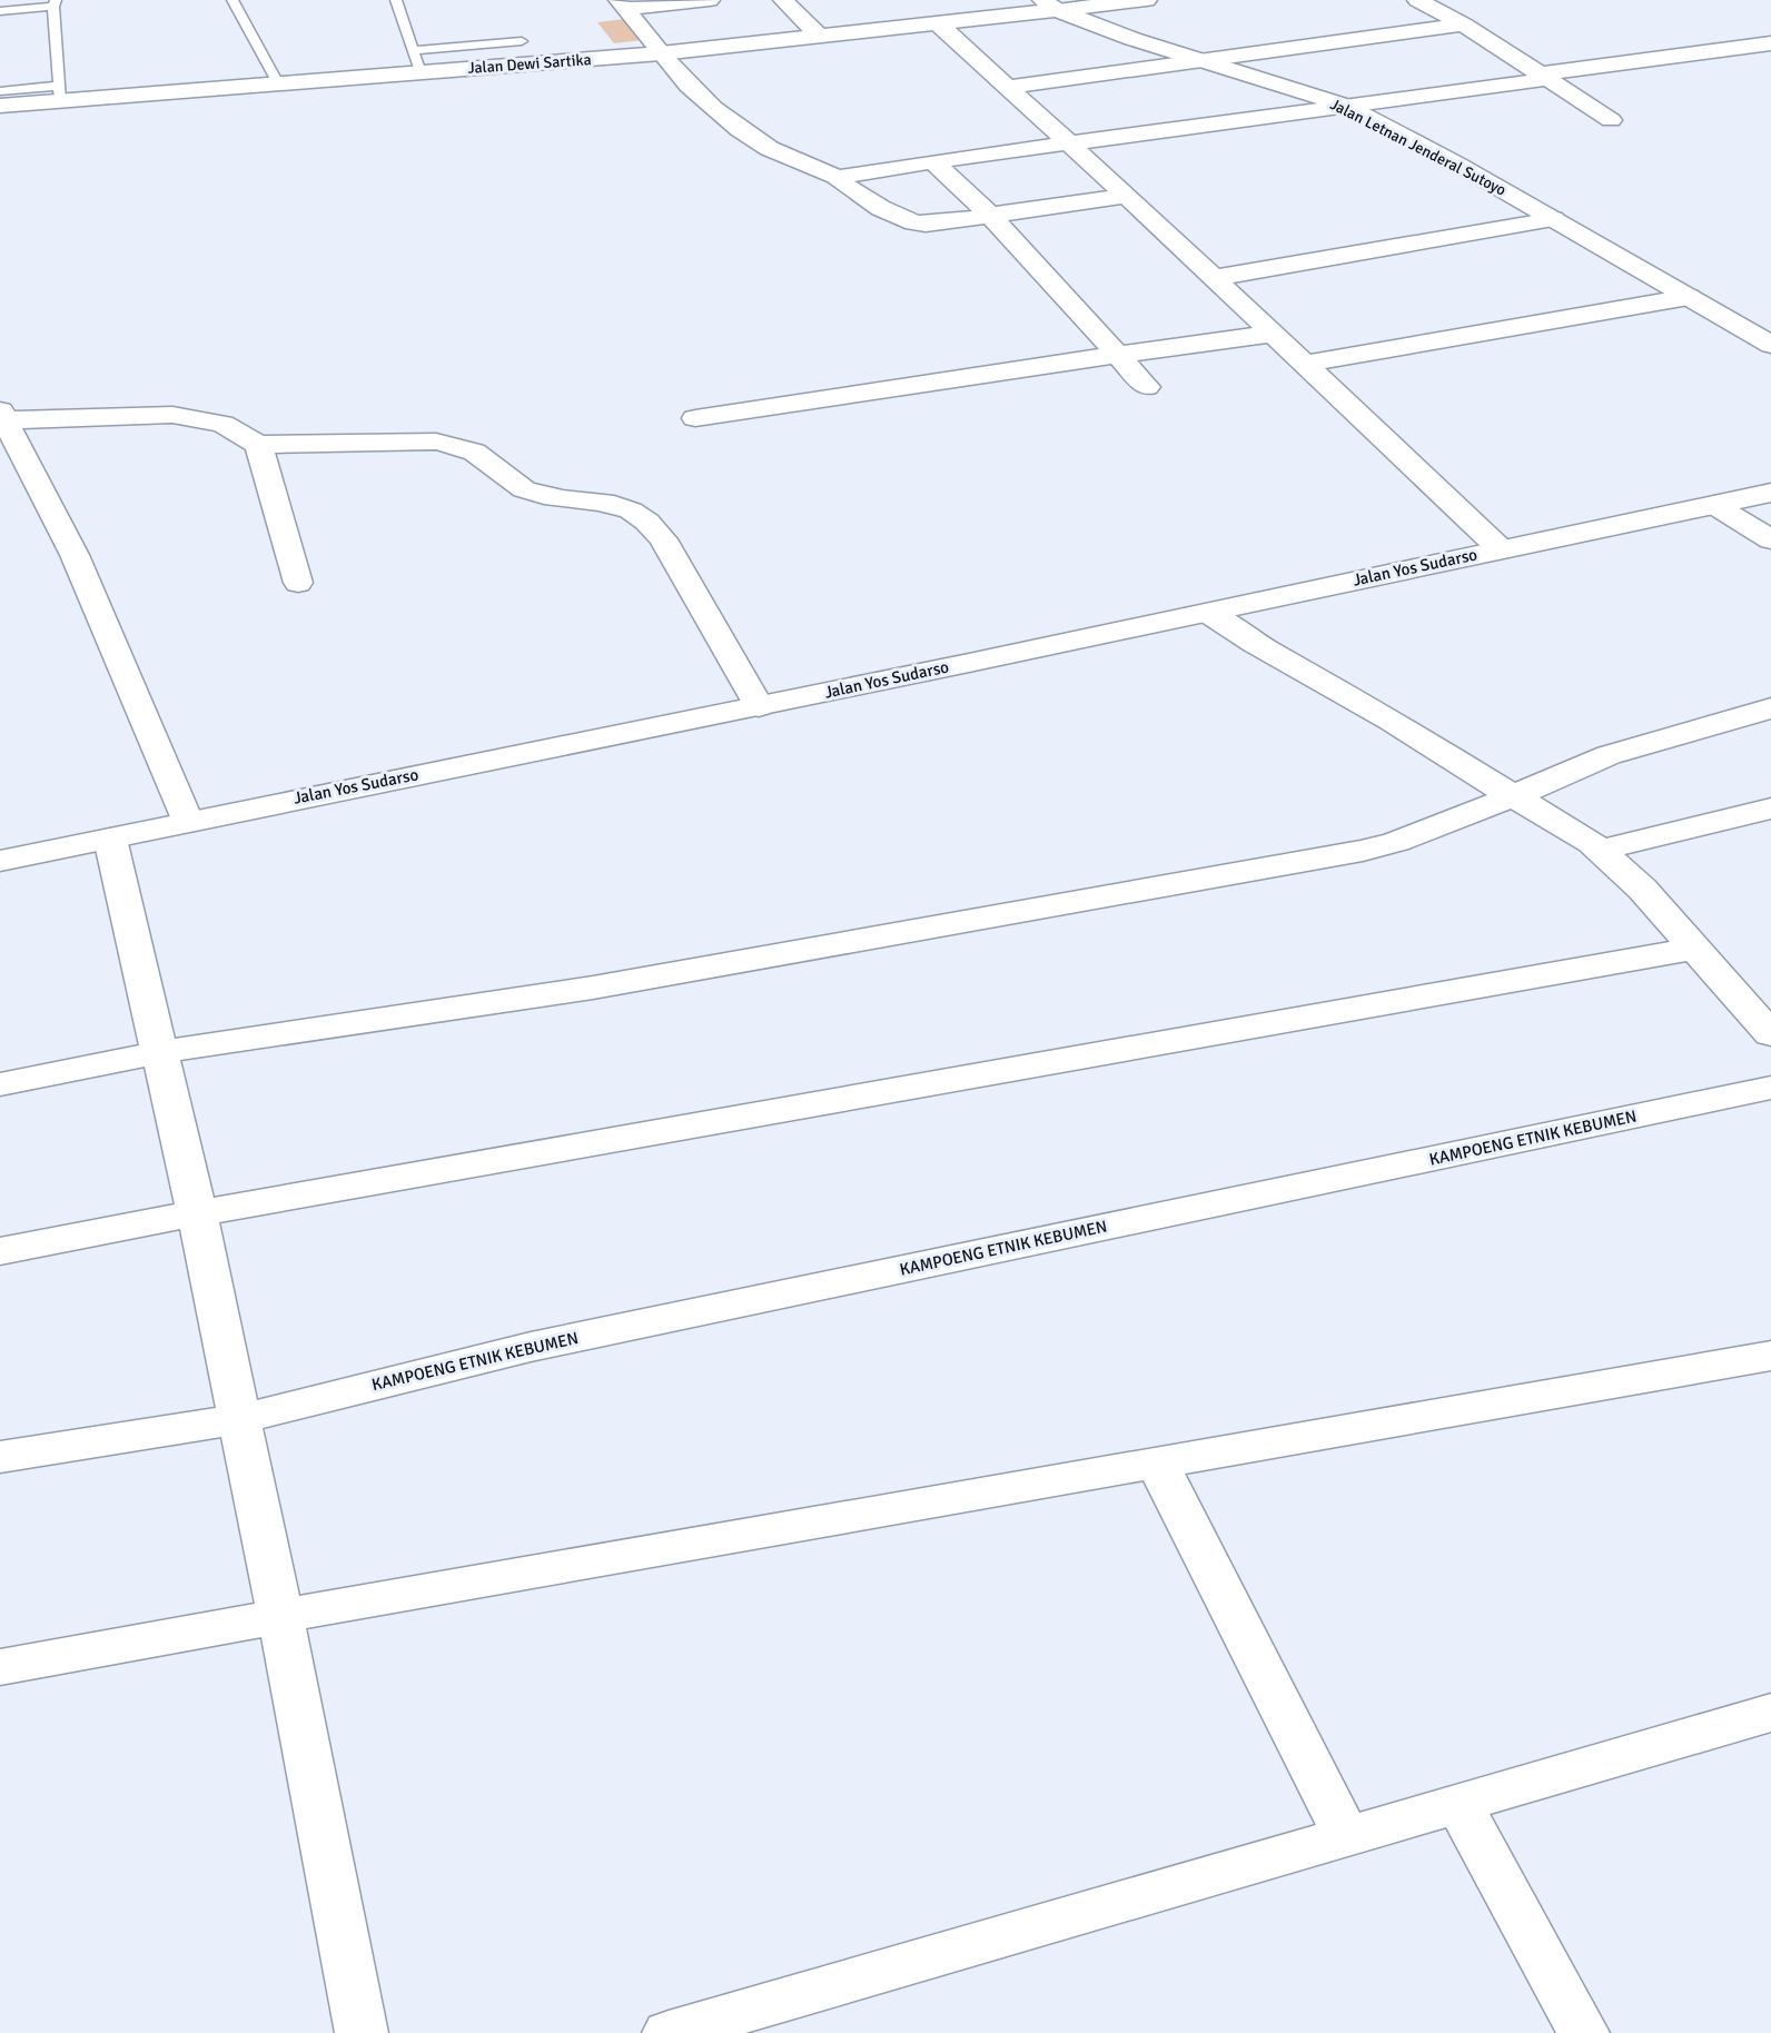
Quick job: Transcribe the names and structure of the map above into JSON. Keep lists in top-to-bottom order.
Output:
{
  "streets": {
    "street": [
      "Jalan Dewi Sartika",
      "Jalan Letnan Jenderal Sutoyo",
      "Jalan Yos Sudarso",
      "KAMPOENG ETNIK KEBUMEN"
    ]
  },
  "crossings": [
    ["Jalan Dewi Sartika", "Jalan Letnan Jenderal Sutoyo"]
  ]
}
